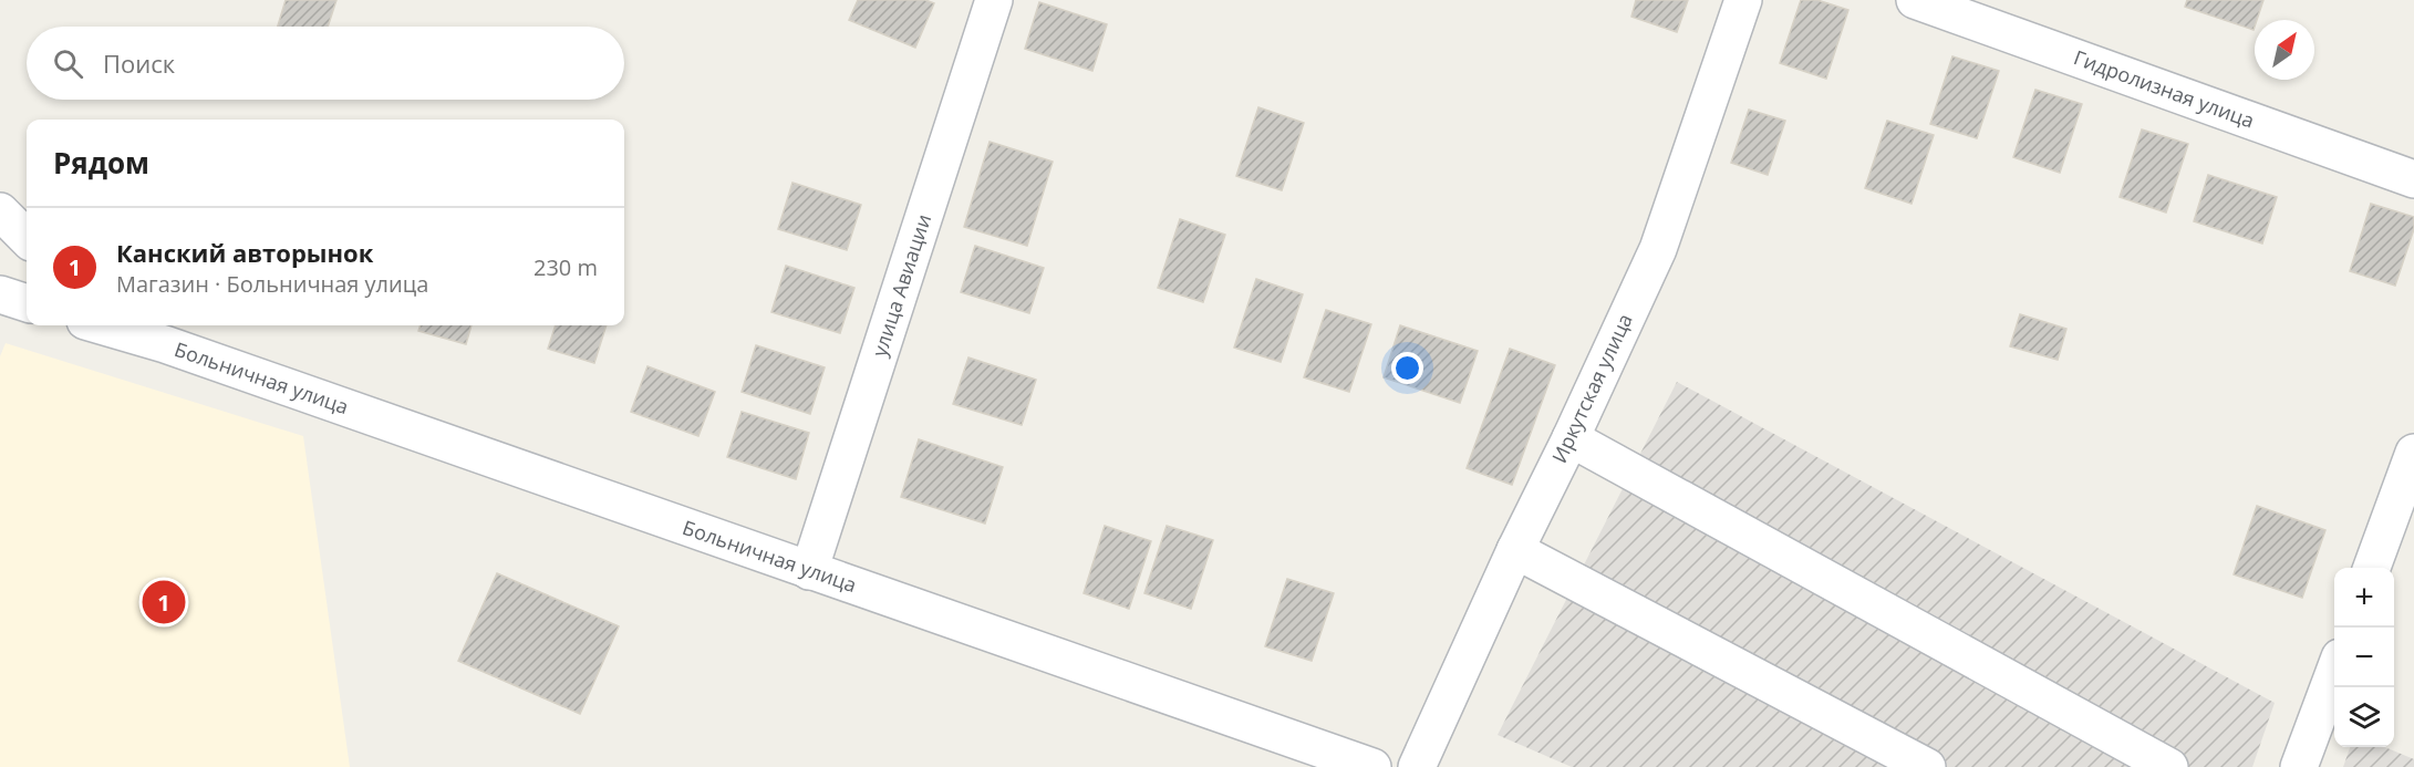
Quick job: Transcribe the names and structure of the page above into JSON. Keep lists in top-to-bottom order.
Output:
{
  "streets": {
    "street": [
      "Гидролизная улица",
      "улица Авиации",
      "Больничная улица",
      "Иркутская улица"
    ]
  },
  "crossings": [
    ["улица Авиации", "Больничная улица"]
  ],
  "north": "top right",
  "page": {
    "search": "Поиск",
    "heading": "Рядом",
    "list": [
      {
        "mark": "1",
        "name": "Канский авторынок",
        "note": "Магазин · Больничная улица",
        "value": "230 m"
      }
    ],
    "map_buttons": ["+", "−"],
    "pins": "1"
  }
}
